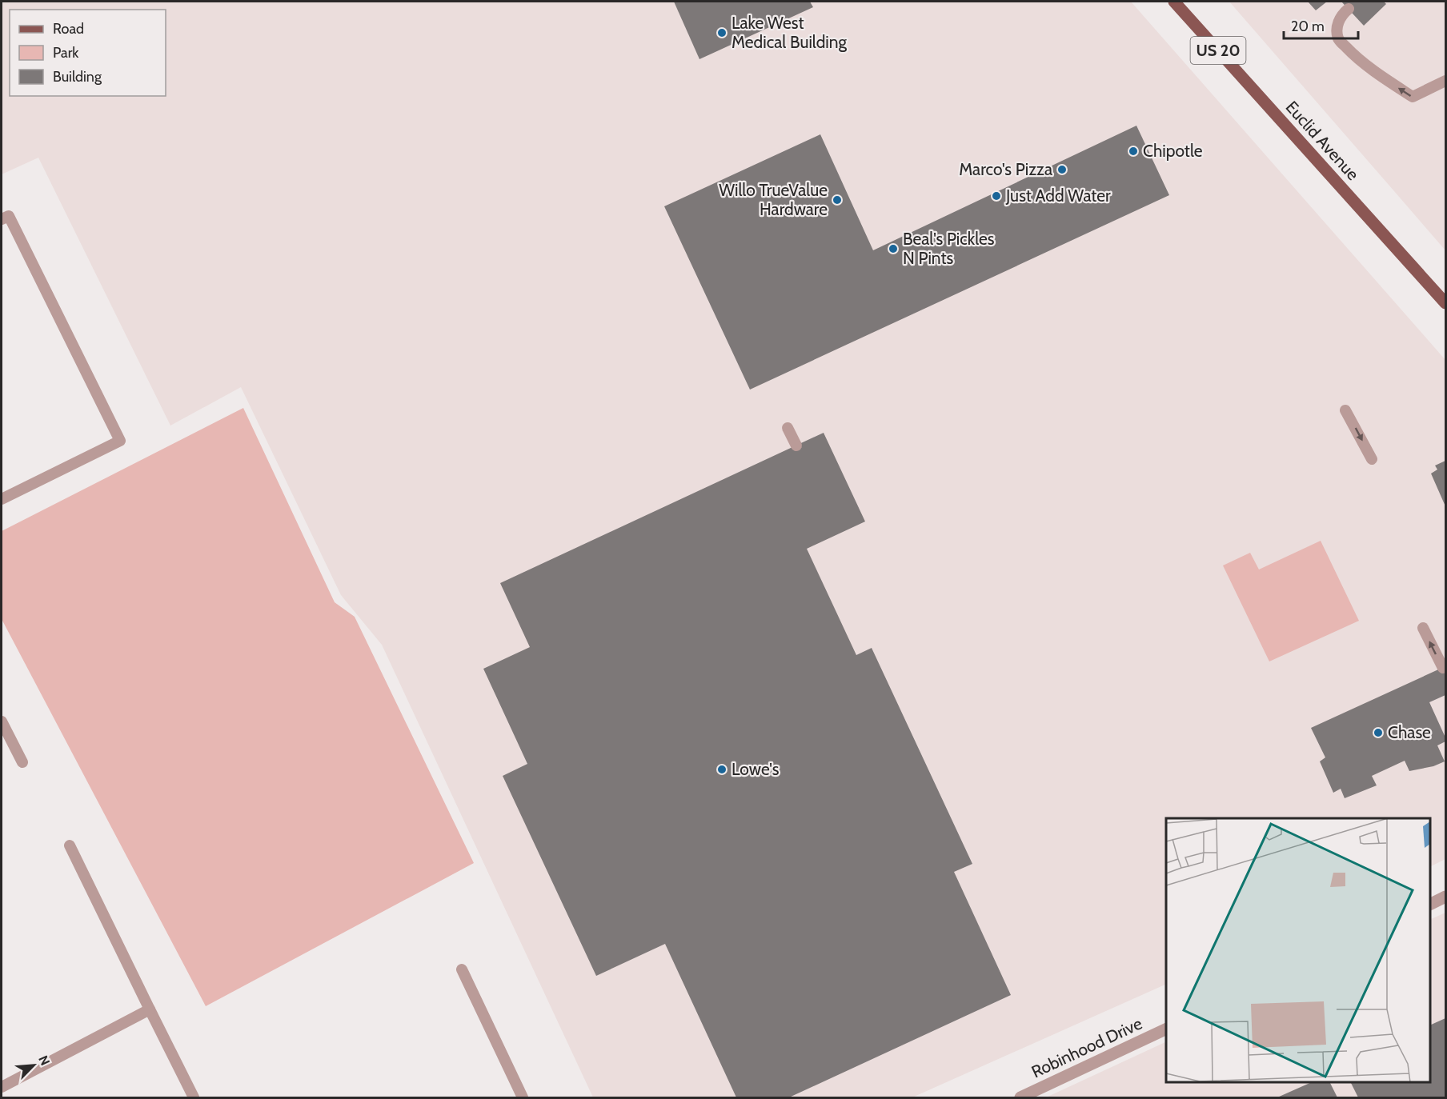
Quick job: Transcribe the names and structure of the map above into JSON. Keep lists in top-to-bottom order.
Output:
{
  "streets": {
    "main road": ["US 20", "Euclid Avenue"],
    "street": ["Robinhood Drive"]
  },
  "places": [
    "Lake West Medical Building",
    "Chipotle",
    "Marco's Pizza",
    "Just Add Water",
    "Willo TrueValue Hardware",
    "Beal's Pickles N Pints",
    "Chase",
    "Lowe's"
  ],
  "legend": ["Road", "Park", "Building"],
  "scale_bar": "20 m",
  "north": "top right"
}
